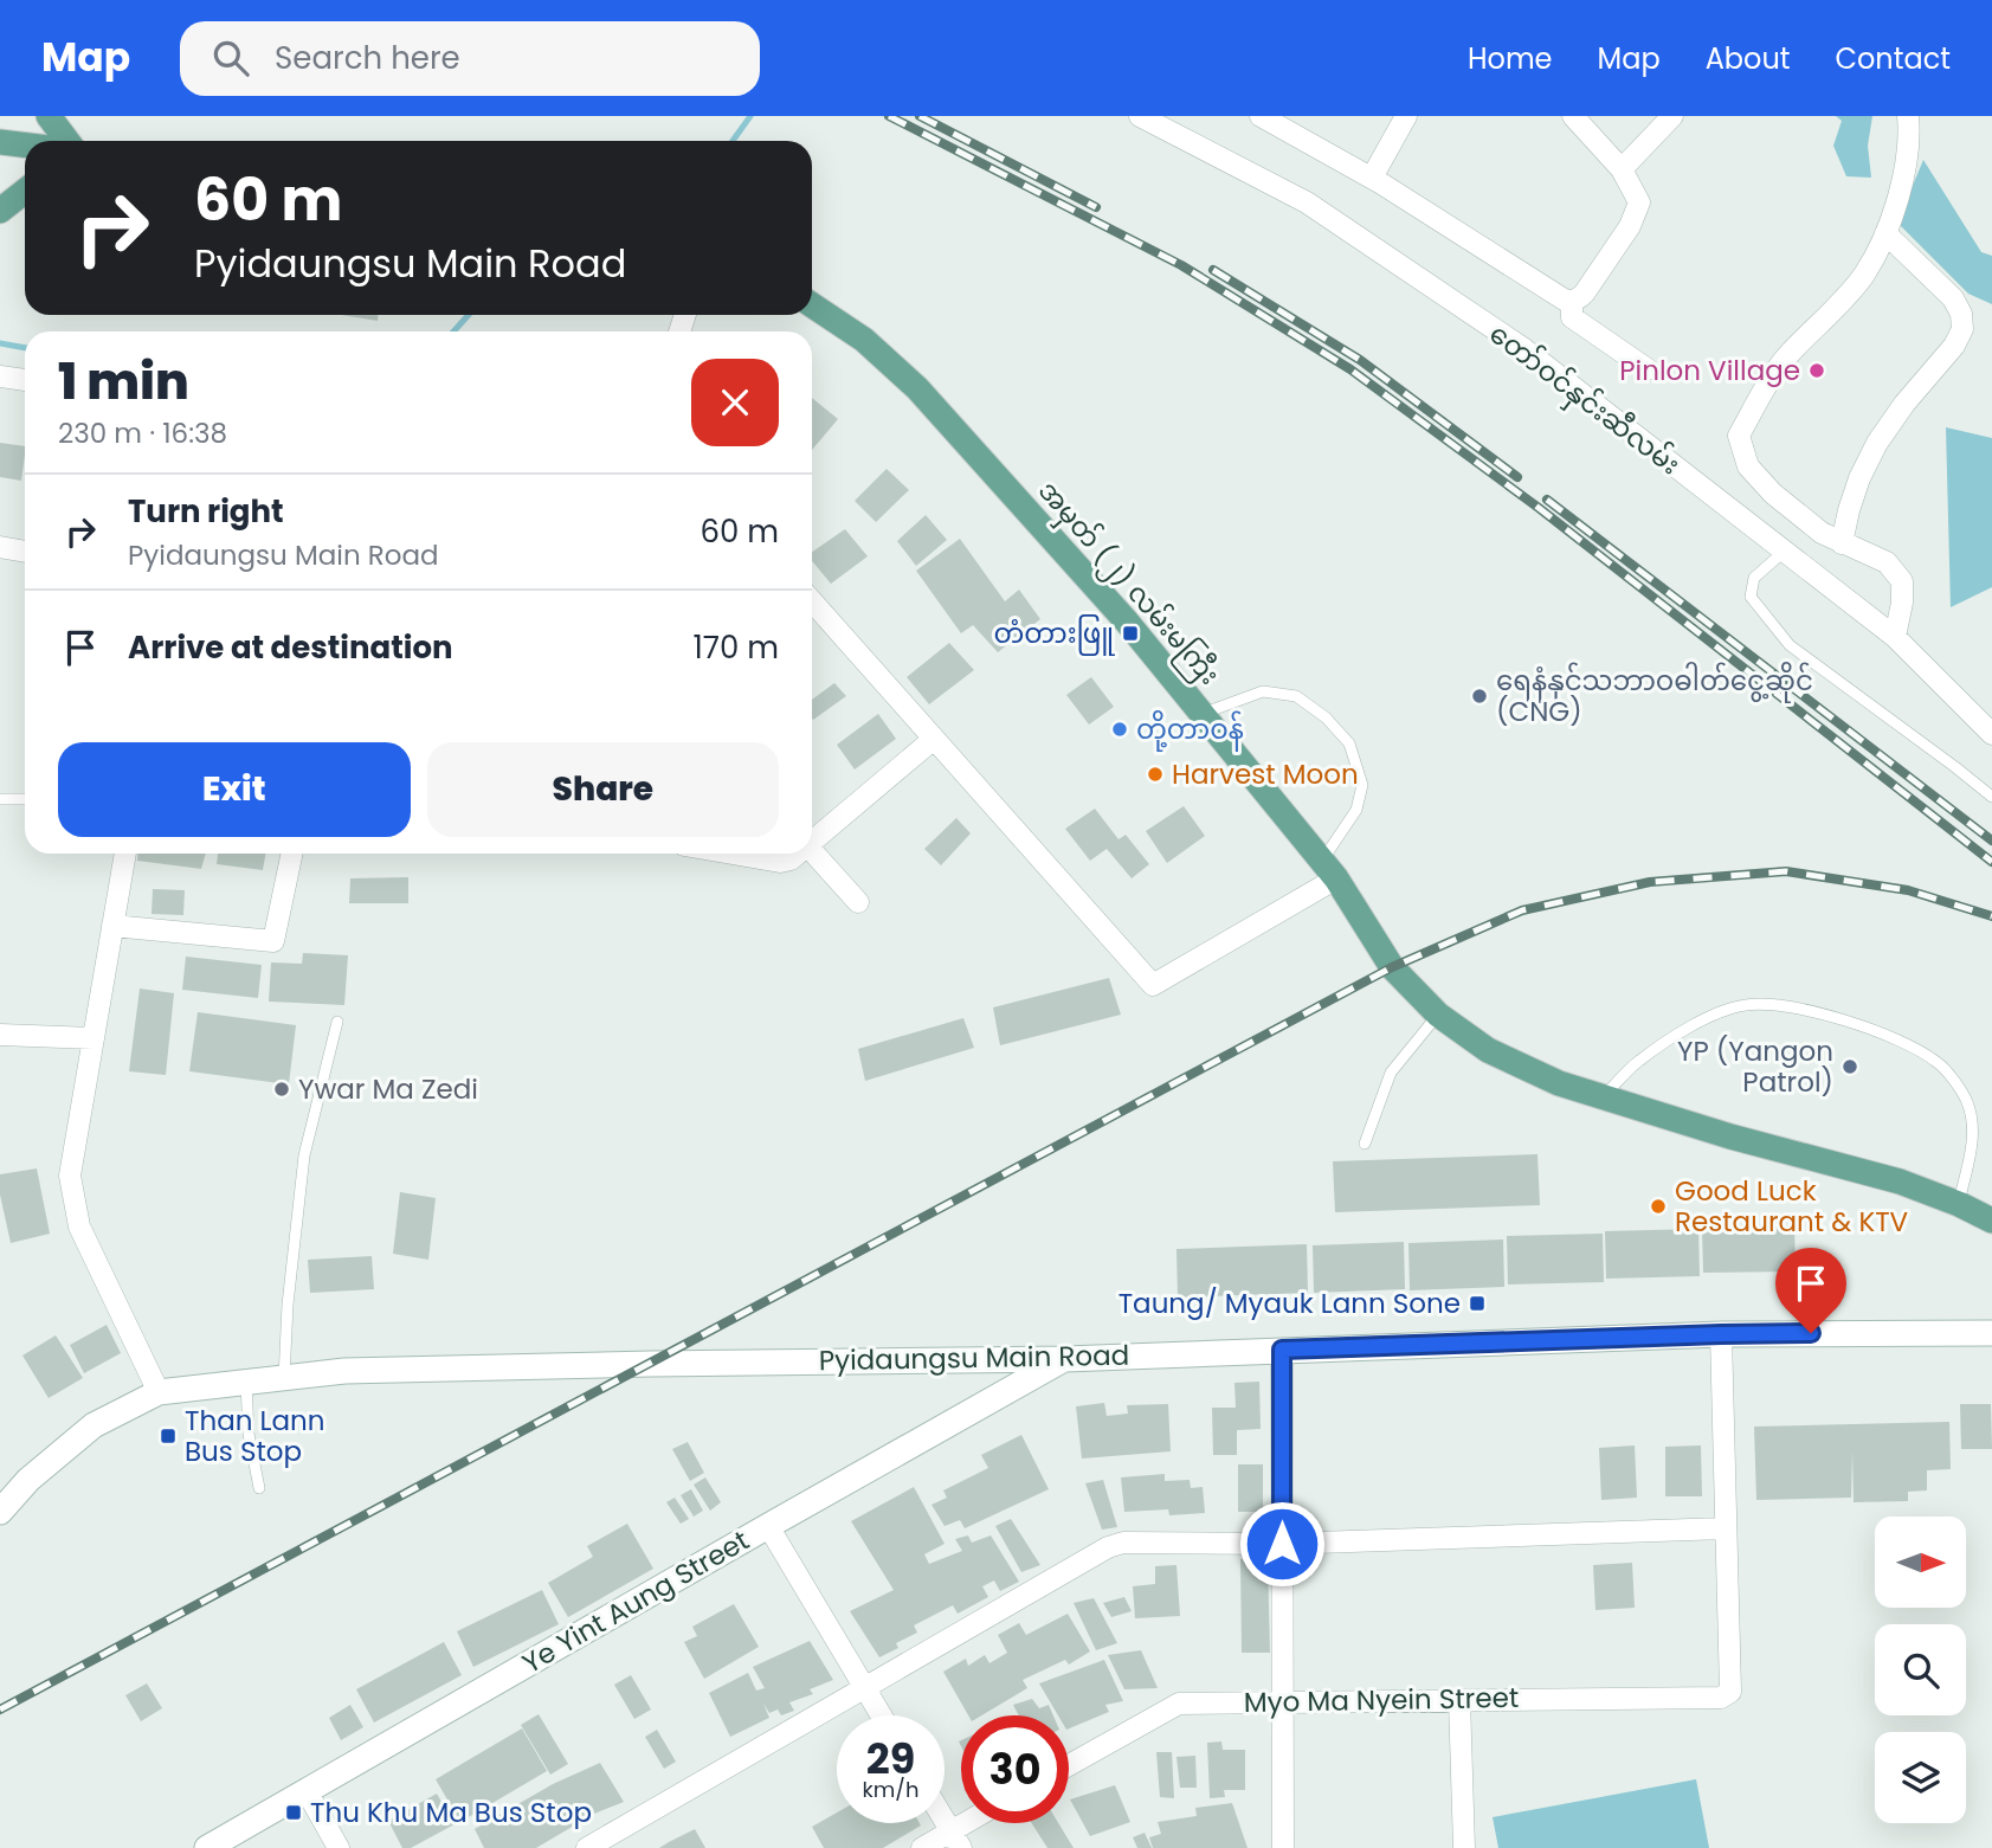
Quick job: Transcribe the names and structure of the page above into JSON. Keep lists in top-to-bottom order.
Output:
{
  "streets": {
    "main road": ["အမှတ် (၂) လမ်းမကြီး", "Pyidaungsu Main Road", "Ye Yint Aung Street"],
    "street": ["တော်ဝင်နှင်းဆီလမ်း", "Myo Ma Nyein Street"]
  },
  "crossings": [
    ["Pyidaungsu Main Road", "Ye Yint Aung Street"]
  ],
  "places": {
    "other": [
      "Pinlon Village",
      "ရေနံနှင့်သဘာဝဓါတ်ငွေ့ဆိုင် (CNG)",
      "တို့တာဝန်",
      "Harvest Moon",
      "YP (Yangon Patrol)",
      "Ywar Ma Zedi",
      "Good Luck Restaurant & KTV"
    ],
    "transit": [
      "တံတားဖြူ",
      "Taung/ Myauk Lann Sone",
      "Than Lann Bus Stop",
      "Thu Khu Ma Bus Stop"
    ]
  },
  "north": "right",
  "page": {
    "header": "Map",
    "search": "Search here",
    "nav": [
      "Home",
      "Map",
      "About",
      "Contact"
    ],
    "turn": ["60 m", "Pyidaungsu Main Road"],
    "heading": ["1 min", "230 m · 16:38"],
    "list": [
      {
        "name": "Turn right",
        "note": "Pyidaungsu Main Road",
        "value": "60 m"
      },
      {
        "name": "Arrive at destination",
        "value": "170 m"
      }
    ],
    "buttons": ["Exit", "Share"],
    "speed": "29 km/h",
    "limit": "30"
  }
}
